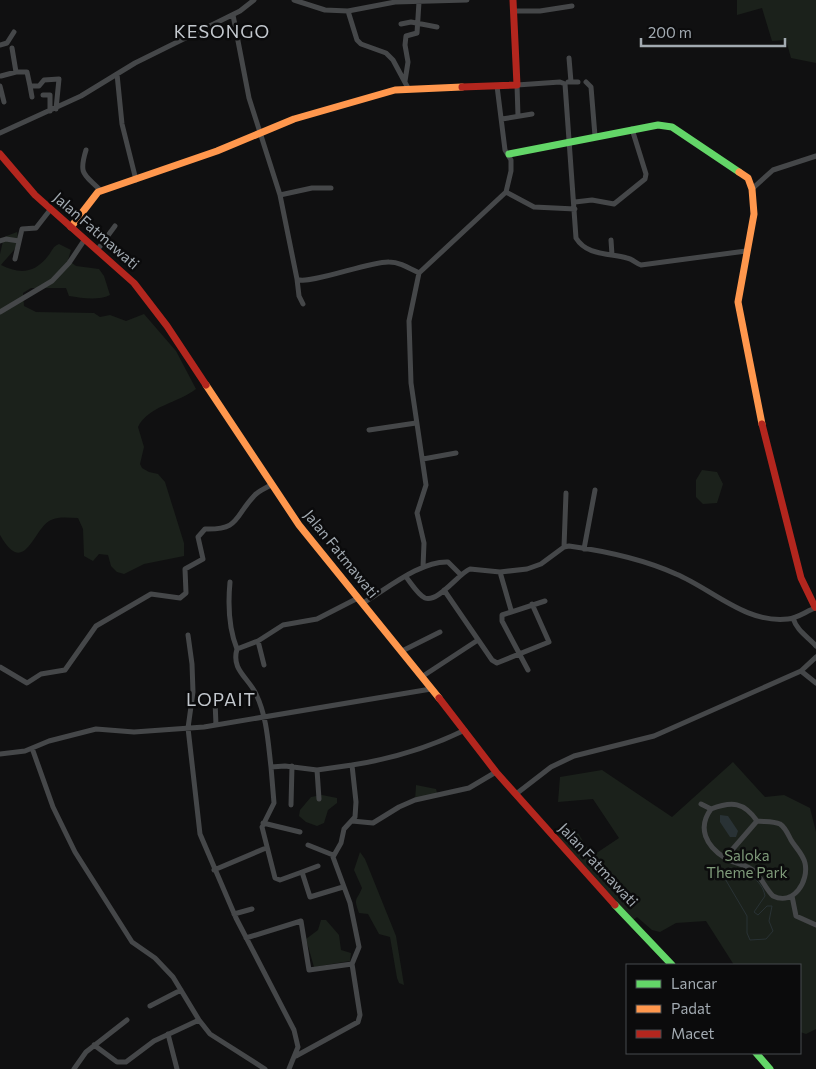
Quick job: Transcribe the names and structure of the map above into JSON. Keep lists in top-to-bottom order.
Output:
{
  "streets": {
    "main road": ["Jalan Fatmawati"]
  },
  "districts": ["KESONGO", "LOPAIT"],
  "parks": ["Saloka Theme Park"],
  "legend": ["Lancar", "Padat", "Macet"],
  "scale_bar": "200 m"
}
